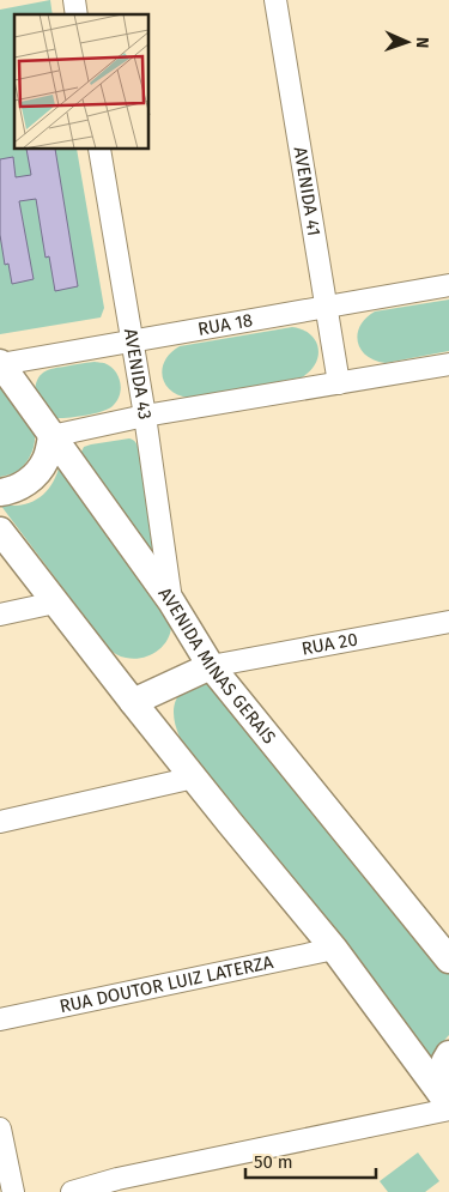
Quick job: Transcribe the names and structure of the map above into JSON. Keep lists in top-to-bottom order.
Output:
{
  "streets": {
    "main road": ["AVENIDA MINAS GERAIS"],
    "street": [
      "AVENIDA 41",
      "RUA 18",
      "AVENIDA 43",
      "RUA 20",
      "RUA DOUTOR LUIZ LATERZA"
    ]
  },
  "crossings": [
    ["AVENIDA 41", "RUA 18"],
    ["RUA 18", "AVENIDA 43"],
    ["RUA 18", "AVENIDA MINAS GERAIS"],
    ["AVENIDA 43", "AVENIDA MINAS GERAIS"],
    ["RUA 20", "AVENIDA MINAS GERAIS"]
  ],
  "scale_bar": "50 m",
  "north": "right"
}
